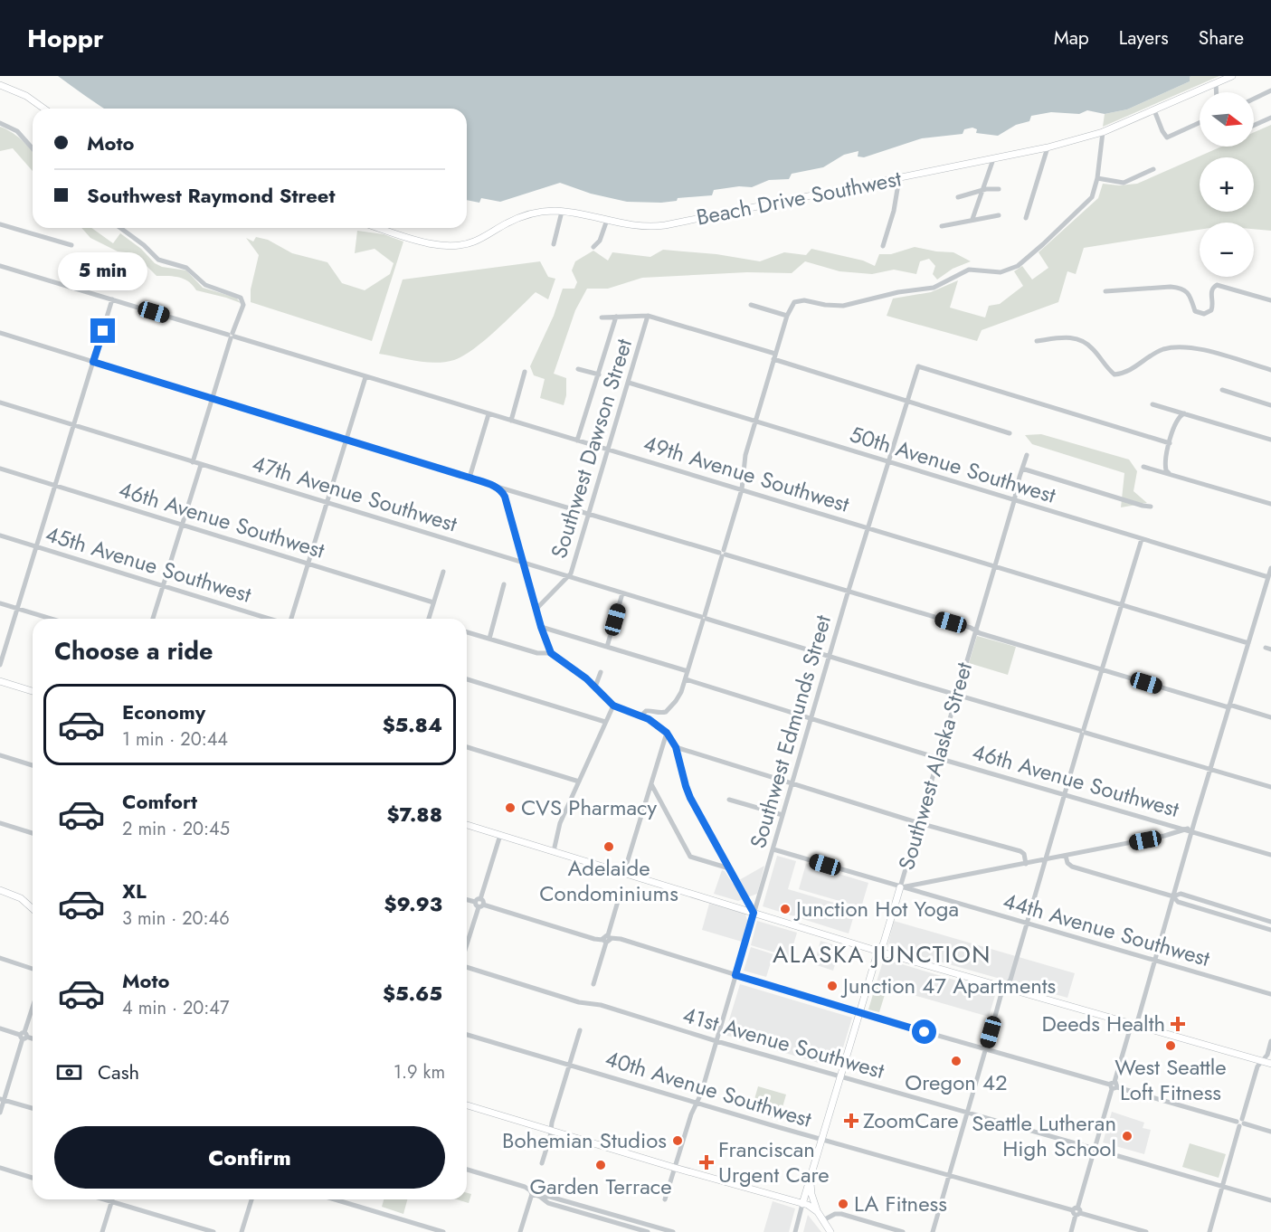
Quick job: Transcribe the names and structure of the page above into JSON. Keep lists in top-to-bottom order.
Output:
{
  "streets": {
    "main road": ["Beach Drive Southwest", "Southwest Alaska Street"],
    "street": [
      "Southwest Dawson Street",
      "50th Avenue Southwest",
      "49th Avenue Southwest",
      "47th Avenue Southwest",
      "46th Avenue Southwest",
      "45th Avenue Southwest",
      "Southwest Edmunds Street",
      "44th Avenue Southwest",
      "41st Avenue Southwest",
      "40th Avenue Southwest"
    ]
  },
  "crossings": [
    ["Southwest Dawson Street", "50th Avenue Southwest"],
    ["Southwest Dawson Street", "49th Avenue Southwest"],
    ["Southwest Dawson Street", "47th Avenue Southwest"],
    ["50th Avenue Southwest", "Southwest Edmunds Street"],
    ["50th Avenue Southwest", "Southwest Alaska Street"],
    ["49th Avenue Southwest", "Southwest Edmunds Street"],
    ["49th Avenue Southwest", "Southwest Alaska Street"],
    ["47th Avenue Southwest", "Southwest Edmunds Street"],
    ["47th Avenue Southwest", "Southwest Alaska Street"],
    ["46th Avenue Southwest", "Southwest Edmunds Street"],
    ["46th Avenue Southwest", "Southwest Alaska Street"],
    ["Southwest Edmunds Street", "44th Avenue Southwest"],
    ["Southwest Edmunds Street", "41st Avenue Southwest"],
    ["Southwest Edmunds Street", "40th Avenue Southwest"],
    ["Southwest Alaska Street", "44th Avenue Southwest"],
    ["Southwest Alaska Street", "41st Avenue Southwest"],
    ["Southwest Alaska Street", "40th Avenue Southwest"]
  ],
  "districts": ["ALASKA JUNCTION"],
  "places": {
    "other": [
      "CVS Pharmacy",
      "Adelaide Condominiums",
      "Junction Hot Yoga",
      "Junction 47 Apartments",
      "West Seattle Loft Fitness",
      "Oregon 42",
      "Seattle Lutheran High School",
      "Bohemian Studios",
      "Garden Terrace",
      "LA Fitness"
    ],
    "health": ["Deeds Health", "ZoomCare", "Franciscan Urgent Care"]
  },
  "north": "right",
  "page": {
    "header": "Hoppr",
    "nav": ["Map", "Layers", "Share"],
    "map_buttons": ["+", "−"],
    "banner": ["Moto", "Southwest Raymond Street"],
    "bubble": "5 min",
    "heading": "Choose a ride",
    "list": [
      {
        "name": "Economy",
        "note": "1 min · 20:44",
        "value": "$5.84"
      },
      {
        "name": "Comfort",
        "note": "2 min · 20:45",
        "value": "$7.88"
      },
      {
        "name": "XL",
        "note": "3 min · 20:46",
        "value": "$9.93"
      },
      {
        "name": "Moto",
        "note": "4 min · 20:47",
        "value": "$5.65"
      }
    ],
    "pay": ["Cash", "1.9 km"],
    "buttons": "Confirm"
  }
}
